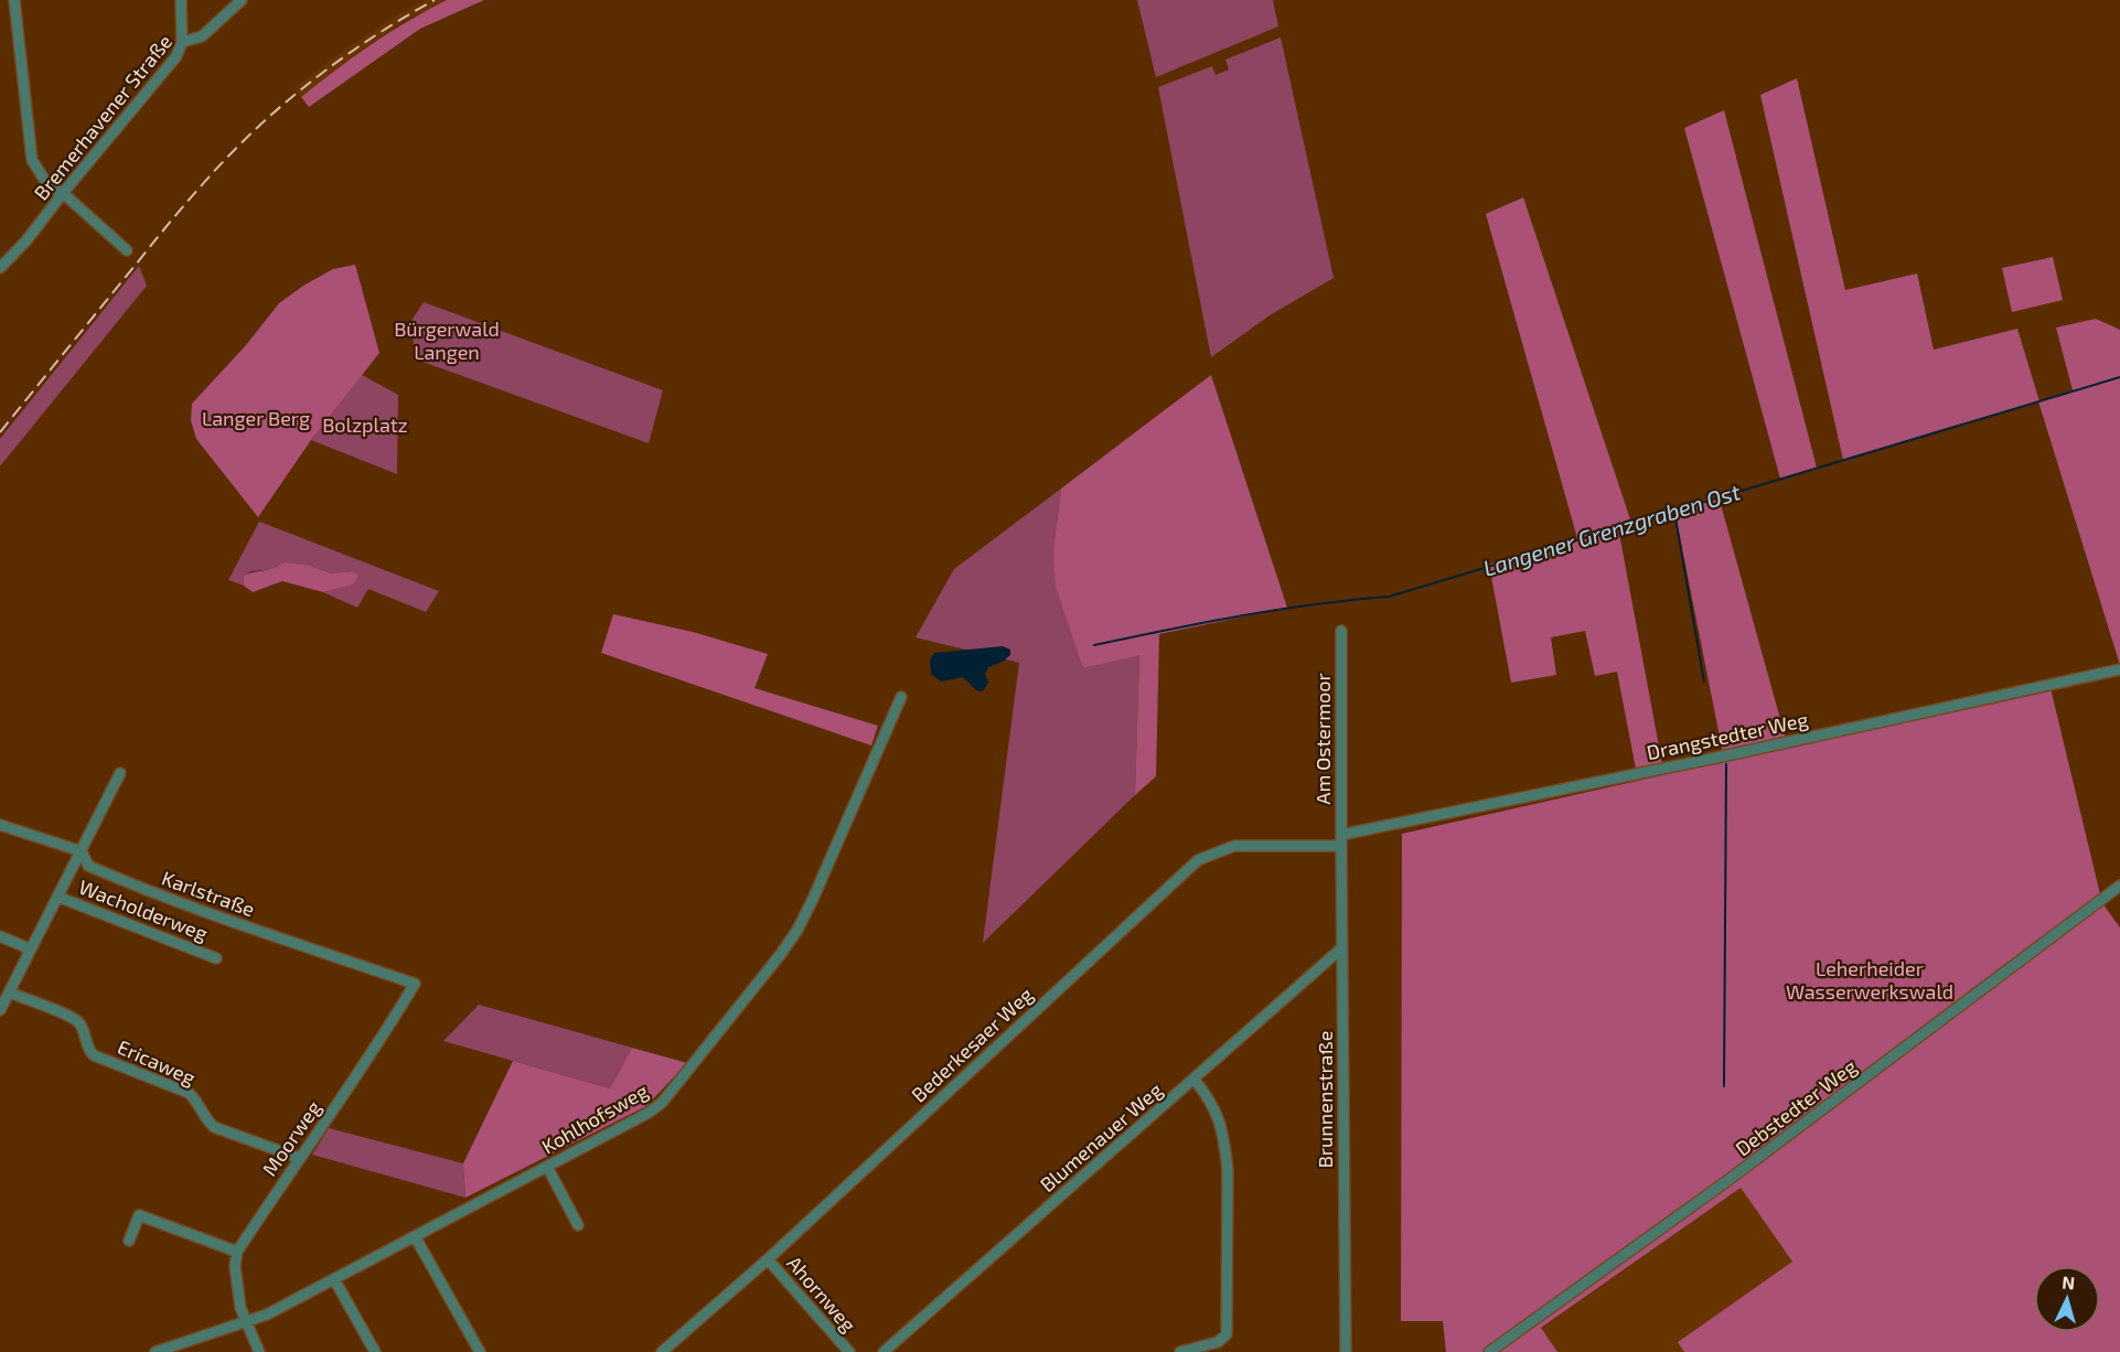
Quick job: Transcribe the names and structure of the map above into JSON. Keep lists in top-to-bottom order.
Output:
{
  "streets": {
    "street": [
      "Bremerhavener Straße",
      "Drangstedter Weg",
      "Am Ostermoor",
      "Karlstraße",
      "Wacholderweg",
      "Bederkesaer Weg",
      "Ericaweg",
      "Brunnenstraße",
      "Debstedter Weg",
      "Kohlhofsweg",
      "Blumenauer Weg",
      "Moorweg",
      "Ahornweg"
    ]
  },
  "crossings": [
    ["Drangstedter Weg", "Am Ostermoor"],
    ["Drangstedter Weg", "Bederkesaer Weg"],
    ["Drangstedter Weg", "Brunnenstraße"],
    ["Am Ostermoor", "Bederkesaer Weg"],
    ["Am Ostermoor", "Brunnenstraße"],
    ["Karlstraße", "Moorweg"],
    ["Bederkesaer Weg", "Brunnenstraße"],
    ["Bederkesaer Weg", "Ahornweg"],
    ["Ericaweg", "Moorweg"],
    ["Brunnenstraße", "Blumenauer Weg"]
  ],
  "water": ["Langener Grenzgraben Ost"],
  "parks": [
    "Bürgerwald Langen",
    "Langer Berg",
    "Bolzplatz",
    "Leherheider Wasserwerkswald"
  ],
  "north": "top"
}
